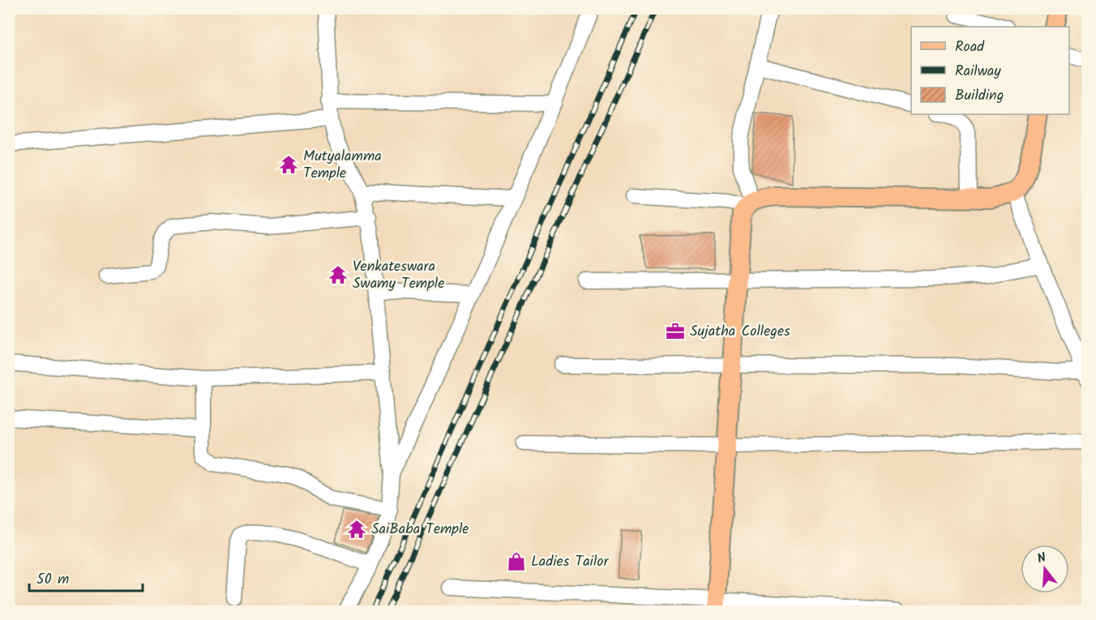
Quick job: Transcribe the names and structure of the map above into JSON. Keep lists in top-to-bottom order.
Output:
{
  "places": {
    "temple": ["Mutyalamma Temple", "Venkateswara Swamy Temple", "SaiBaba Temple"],
    "office": ["Sujatha Colleges"],
    "shop": ["Ladies Tailor"]
  },
  "legend": ["Road", "Railway", "Building"],
  "scale_bar": "50 m",
  "north": "top"
}
